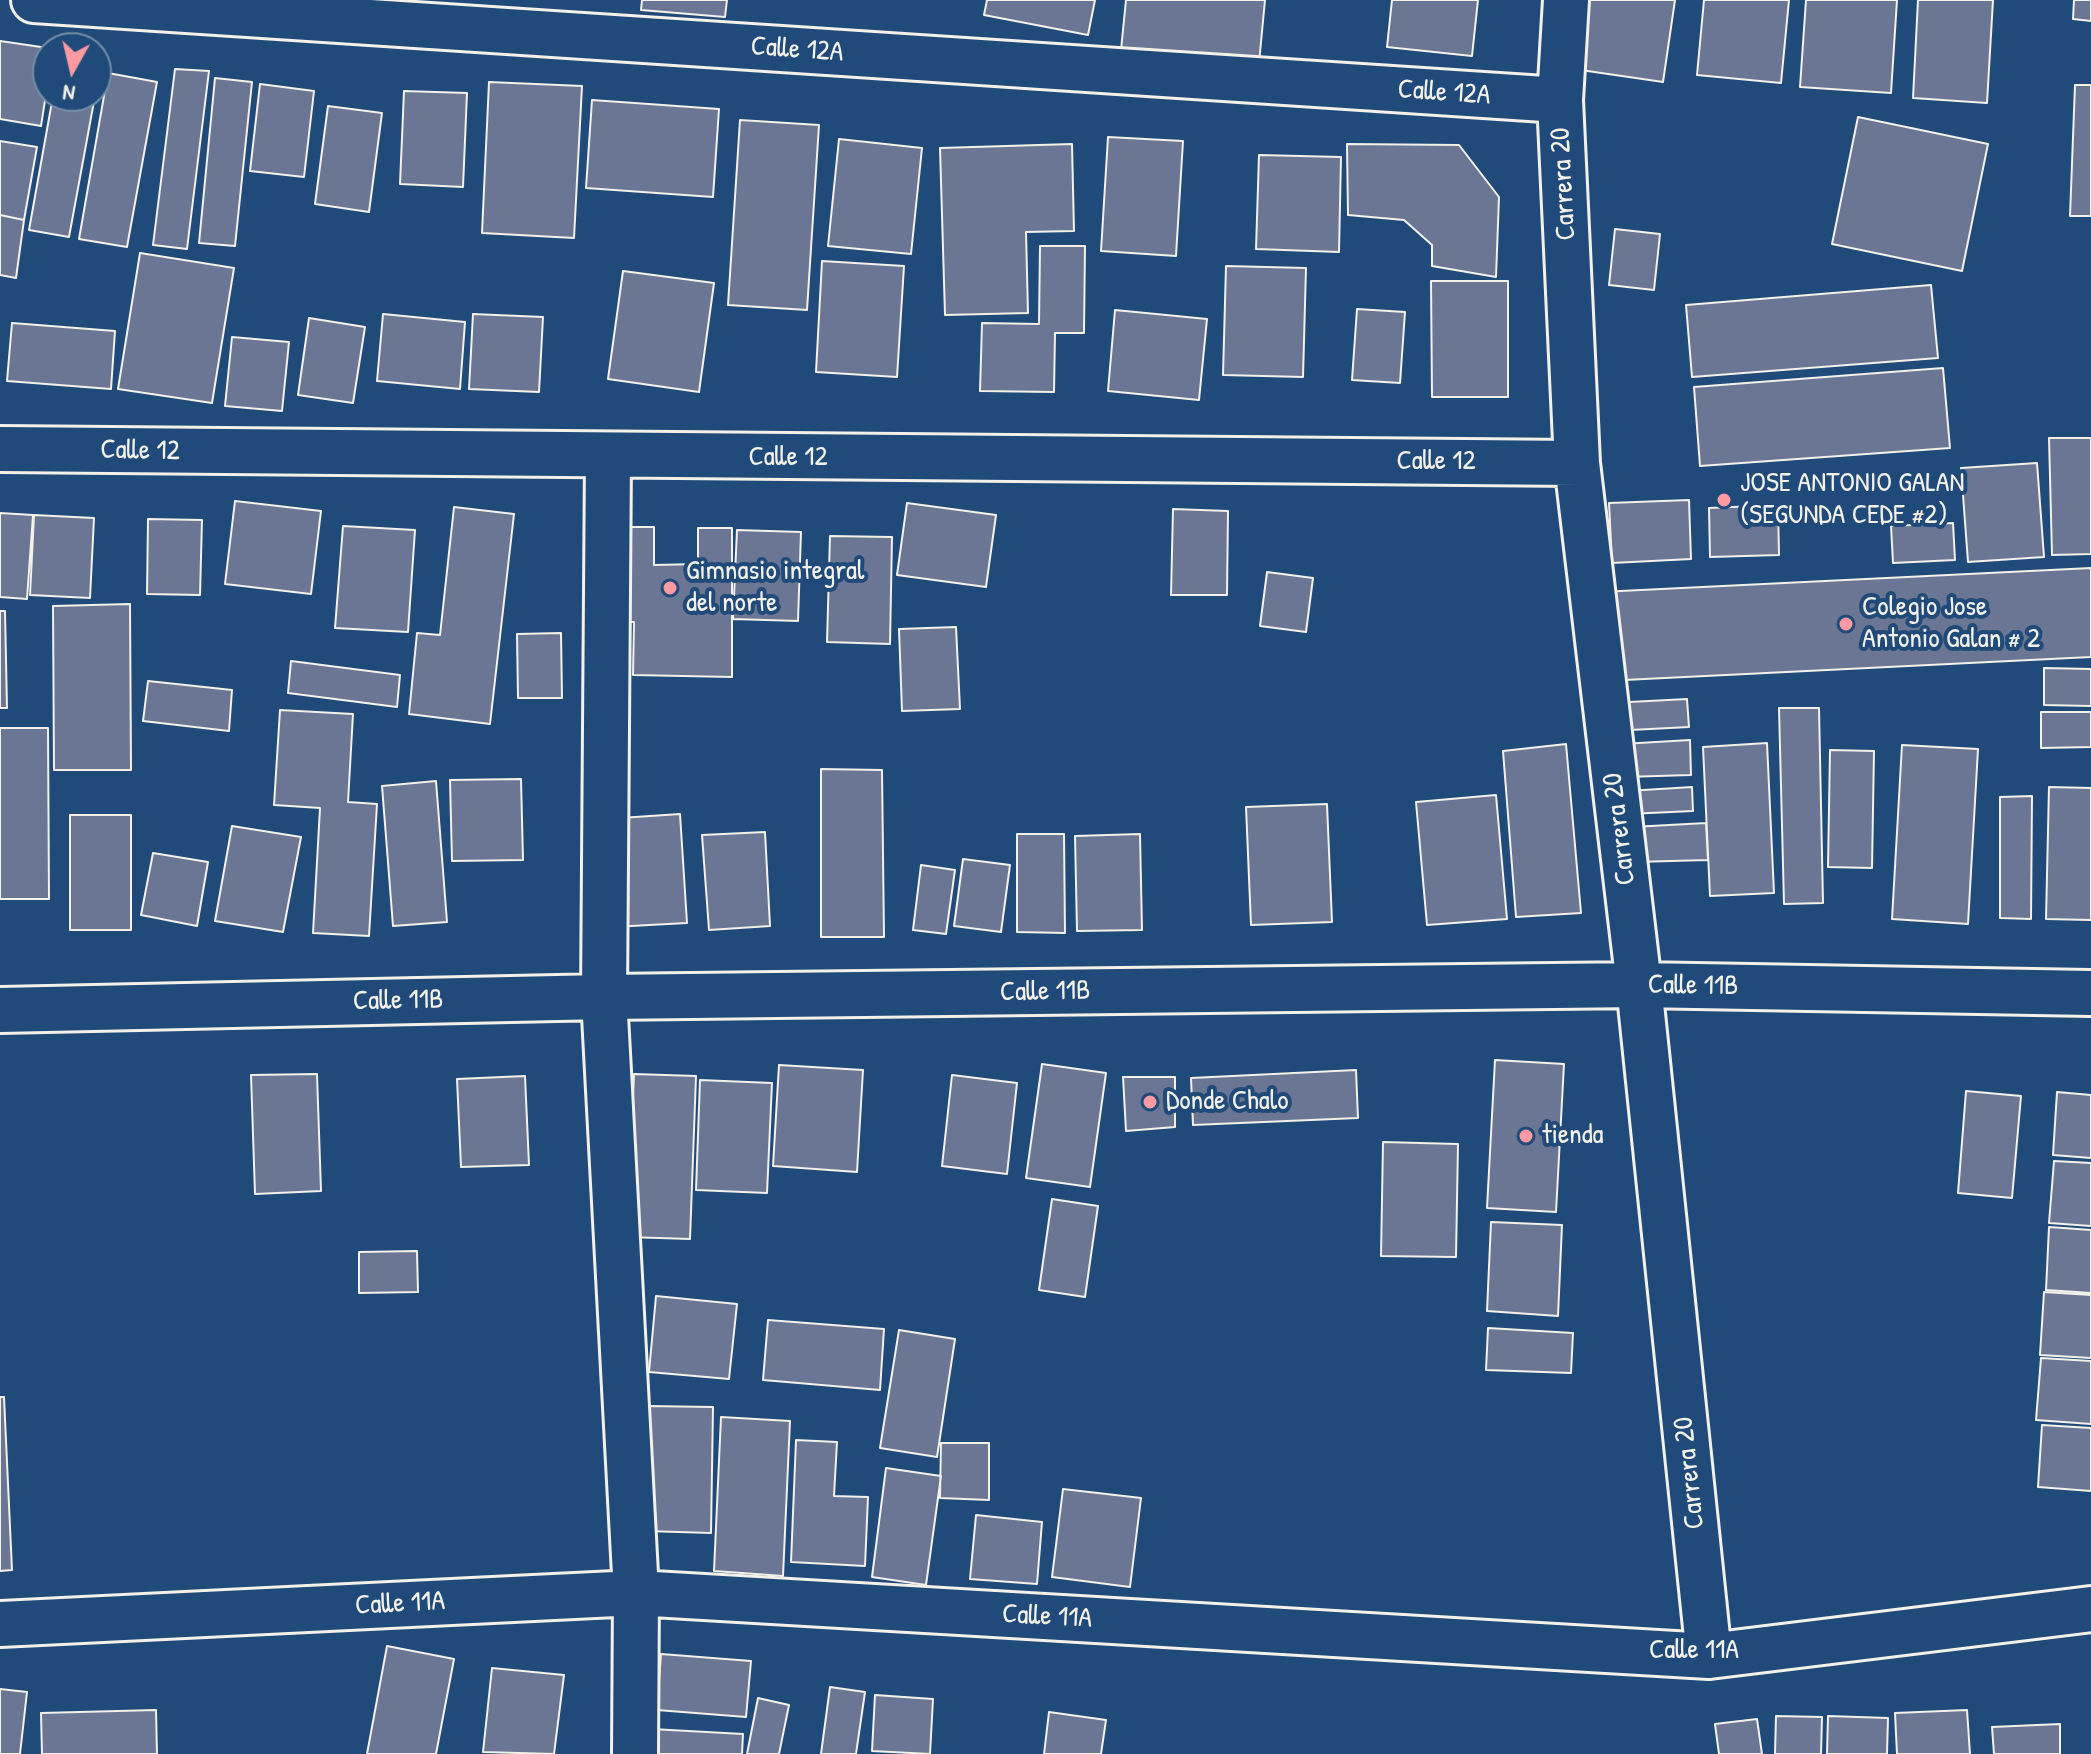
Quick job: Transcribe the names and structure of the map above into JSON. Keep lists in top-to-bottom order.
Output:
{
  "streets": {
    "street": [
      "Calle 12A",
      "Carrera 20",
      "Calle 12",
      "Calle 11B",
      "Calle 11A"
    ]
  },
  "crossings": [
    ["Calle 12A", "Carrera 20"],
    ["Carrera 20", "Calle 12"],
    ["Carrera 20", "Calle 11B"],
    ["Carrera 20", "Calle 11A"]
  ],
  "places": [
    "JOSE ANTONIO GALAN (SEGUNDA CEDE #2)",
    "Gimnasio integral del norte",
    "Colegio Jose Antonio Galan # 2",
    "Donde Chalo",
    "tienda"
  ],
  "north": "bottom"
}
